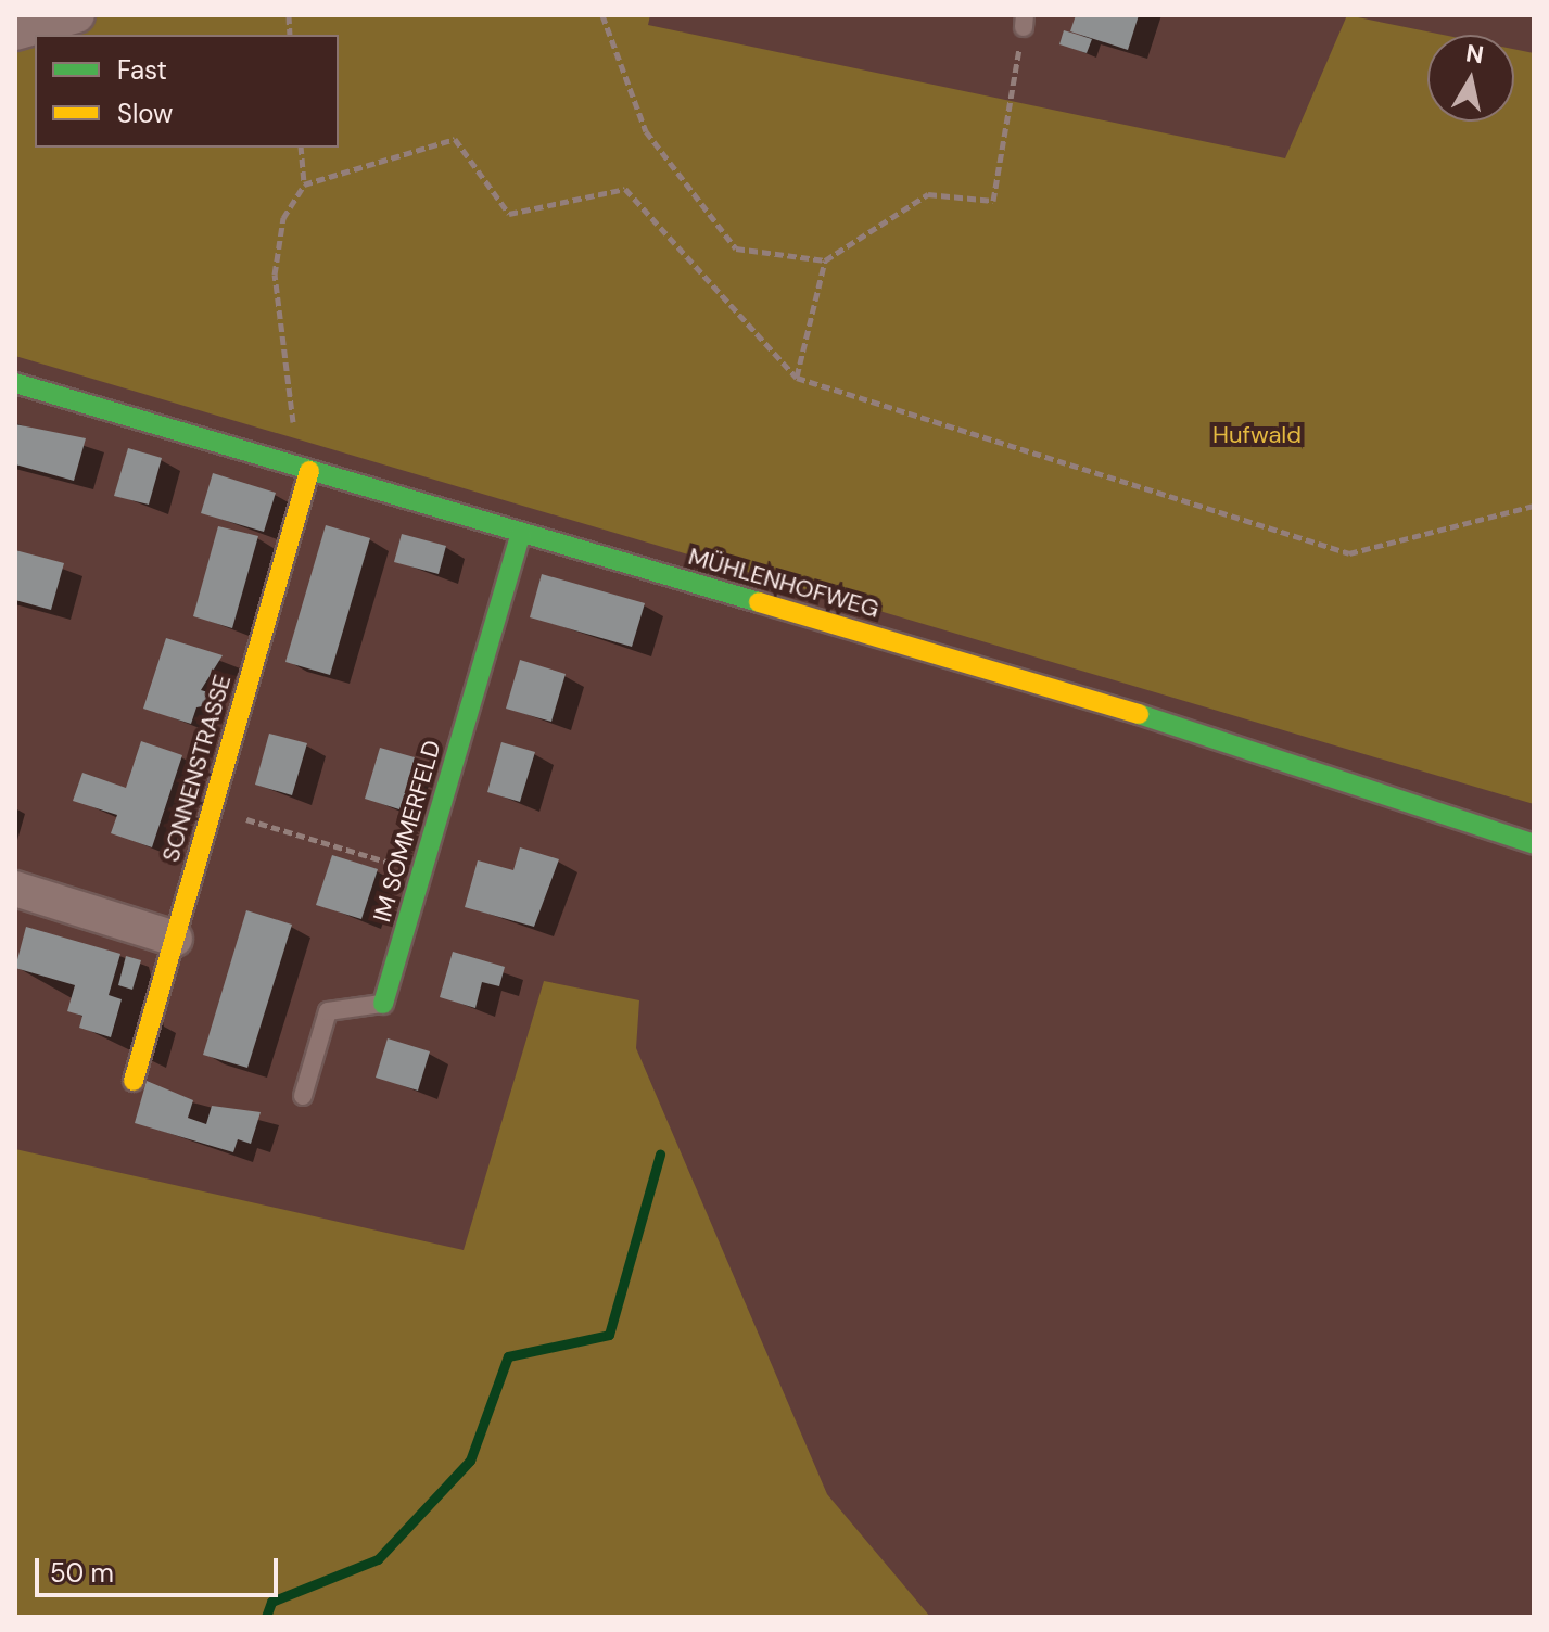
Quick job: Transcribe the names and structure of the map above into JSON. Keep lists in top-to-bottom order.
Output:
{
  "streets": {
    "street": ["MÜHLENHOFWEG", "SONNENSTRASSE", "IM SOMMERFELD"]
  },
  "crossings": [
    ["MÜHLENHOFWEG", "SONNENSTRASSE"],
    ["MÜHLENHOFWEG", "IM SOMMERFELD"]
  ],
  "parks": ["Hufwald"],
  "legend": ["Fast", "Slow"],
  "scale_bar": "50 m",
  "north": "top"
}
